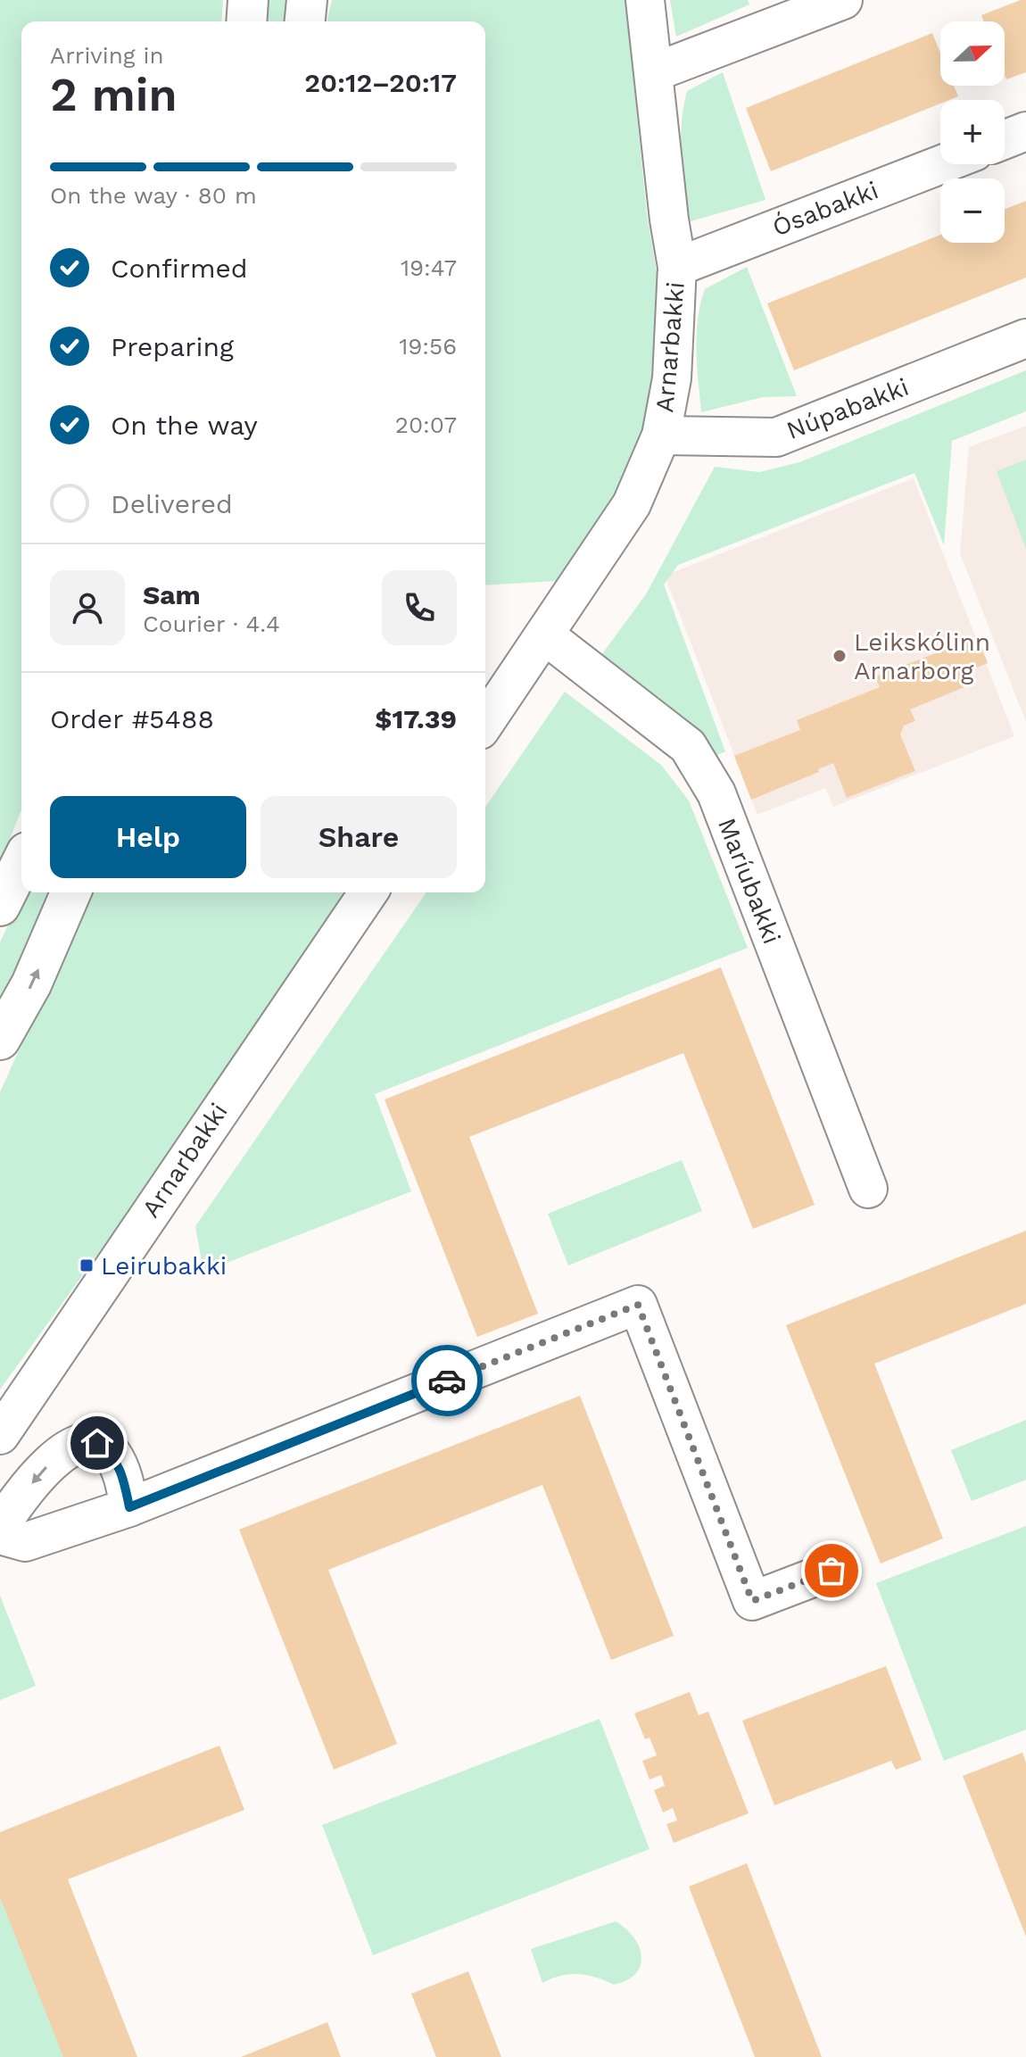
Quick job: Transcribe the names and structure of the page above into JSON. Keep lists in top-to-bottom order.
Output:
{
  "streets": {
    "street": [
      "Ósabakki",
      "Arnarbakki",
      "Núpabakki",
      "Maríubakki"
    ]
  },
  "crossings": [
    ["Ósabakki", "Arnarbakki"],
    ["Arnarbakki", "Núpabakki"],
    ["Arnarbakki", "Maríubakki"]
  ],
  "places": {
    "other": ["Leikskólinn Arnarborg"],
    "transit": ["Leirubakki"]
  },
  "north": "right",
  "page": {
    "map_buttons": ["+", "−"],
    "heading": ["2 min", "Arriving in", "20:12–20:17"],
    "panel": [
      "Sam",
      "Courier · 4.4",
      "Order #5488",
      "$17.39"
    ],
    "bar": "On the way · 80 m",
    "list": [
      ["Confirmed", "19:47"],
      ["Preparing", "19:56"],
      ["On the way", "20:07"],
      "Delivered"
    ],
    "buttons": ["Help", "Share"]
  }
}
